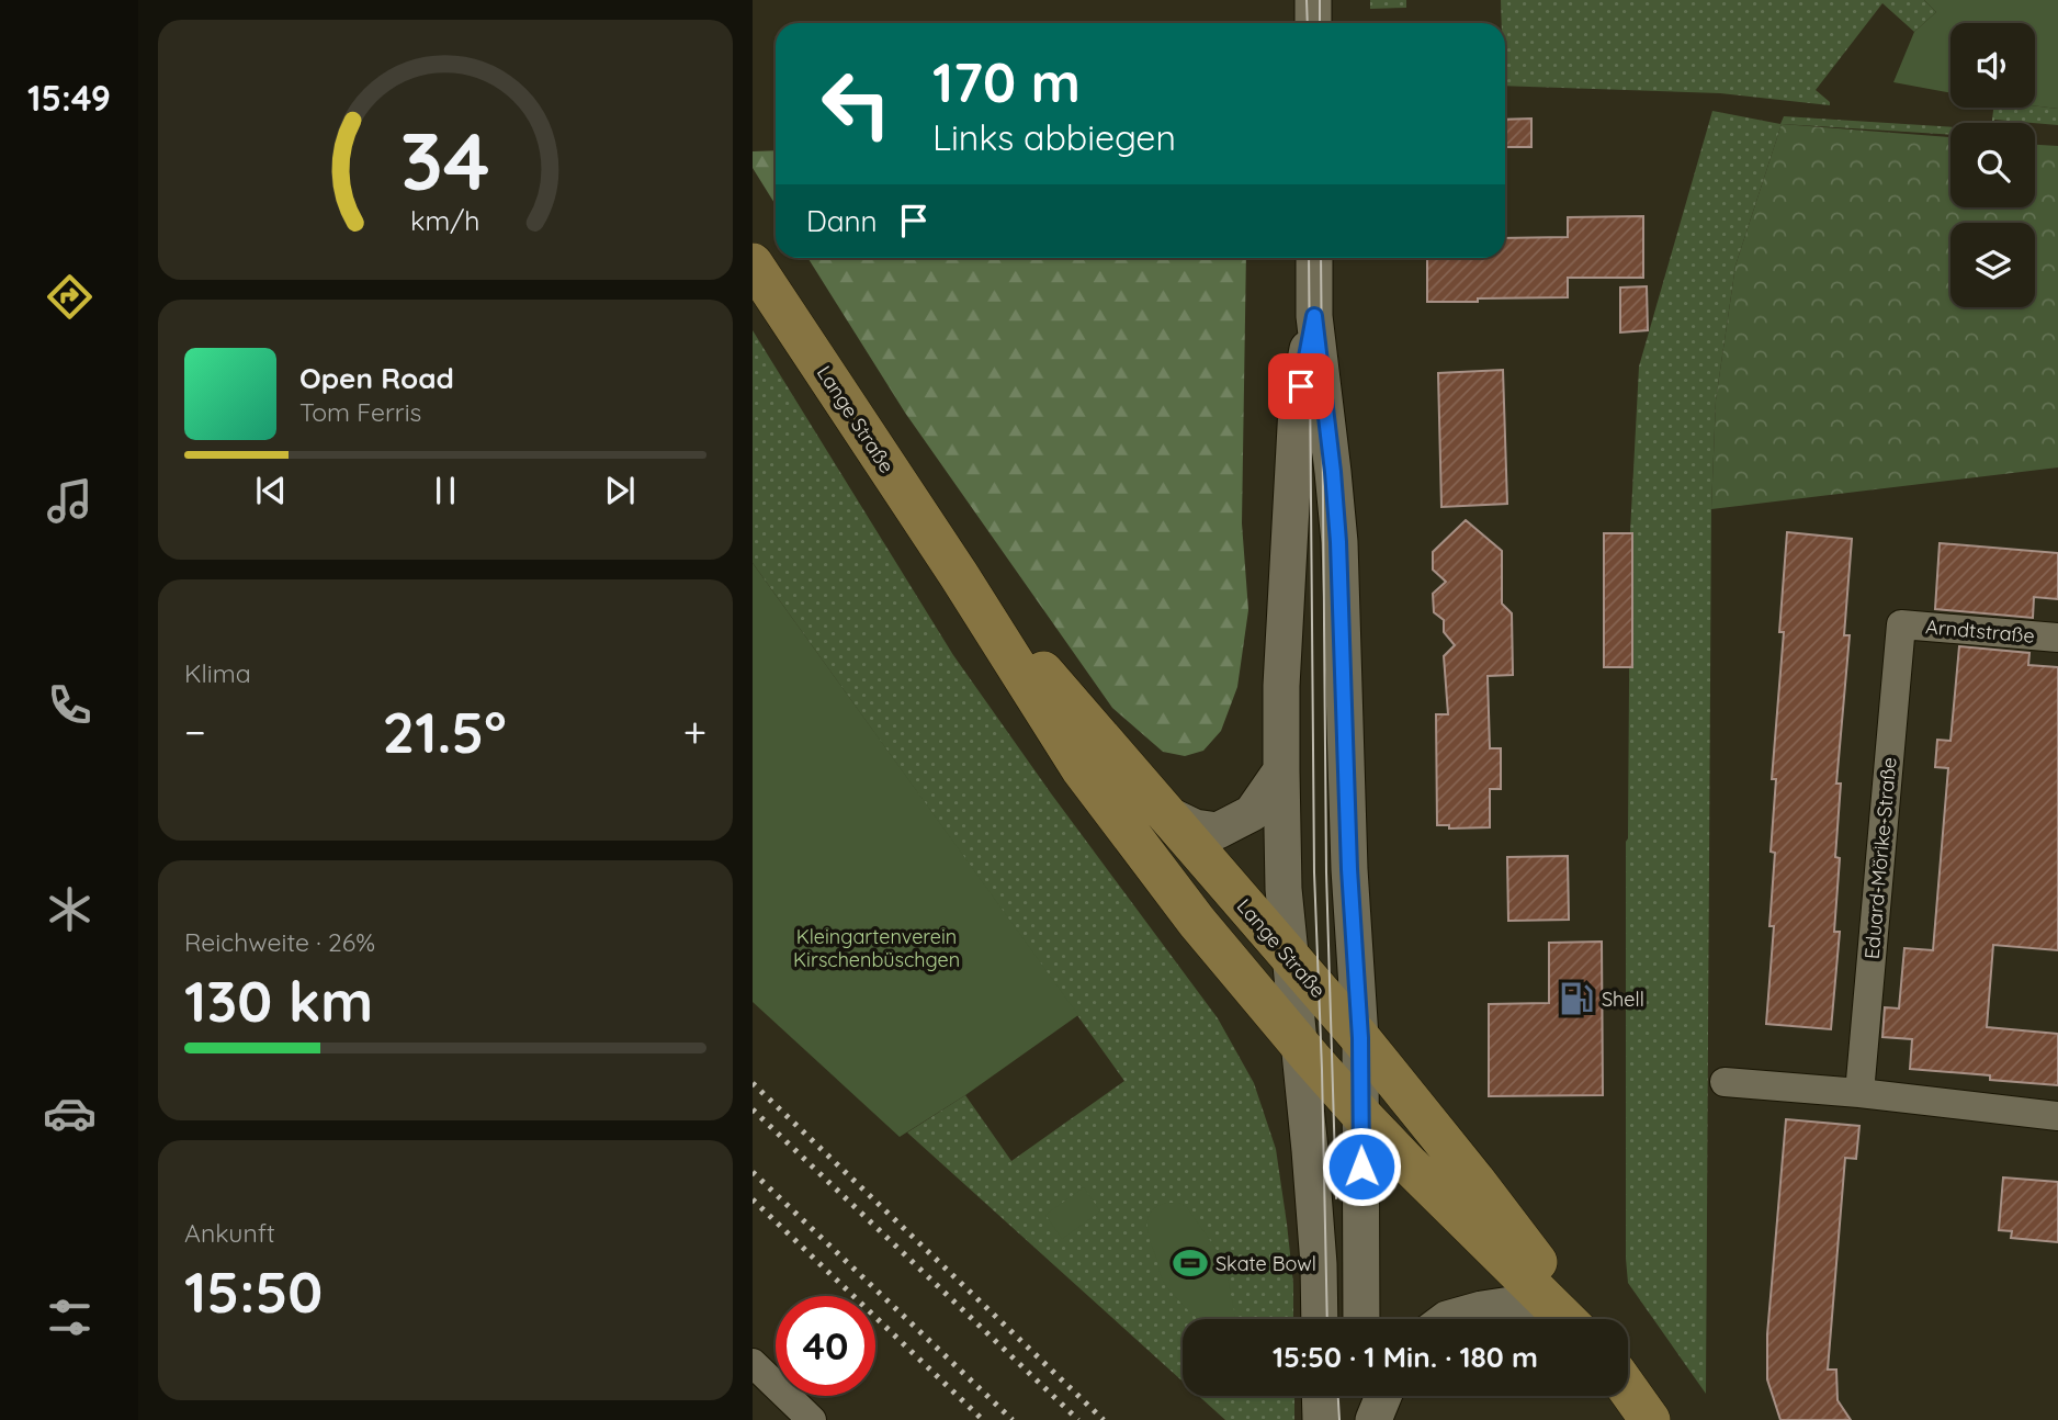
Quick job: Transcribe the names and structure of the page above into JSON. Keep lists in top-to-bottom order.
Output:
{
  "streets": {
    "main road": ["Lange Straße"],
    "street": ["Arndtstraße", "Eduard-Mörike-Straße"]
  },
  "crossings": [
    ["Arndtstraße", "Eduard-Mörike-Straße"]
  ],
  "parks": ["Kleingartenverein Kirschenbüschgen"],
  "places": {
    "fuel station": ["Shell"],
    "sports": ["Skate Bowl"]
  },
  "page": {
    "tabs": "15:49",
    "turn": ["170 m", "Links abbiegen"],
    "then": "Dann",
    "song": ["Open Road", "Tom Ferris"],
    "tile": [
      "Klima",
      ["Reichweite · 26%", "130 km"],
      ["Ankunft", "15:50"]
    ],
    "heat": ["−", "21.5°", "+"],
    "limit": "40",
    "trip": "15:50 · 1 Min. · 180 m",
    "gauge": ["34", "km/h"]
  }
}
